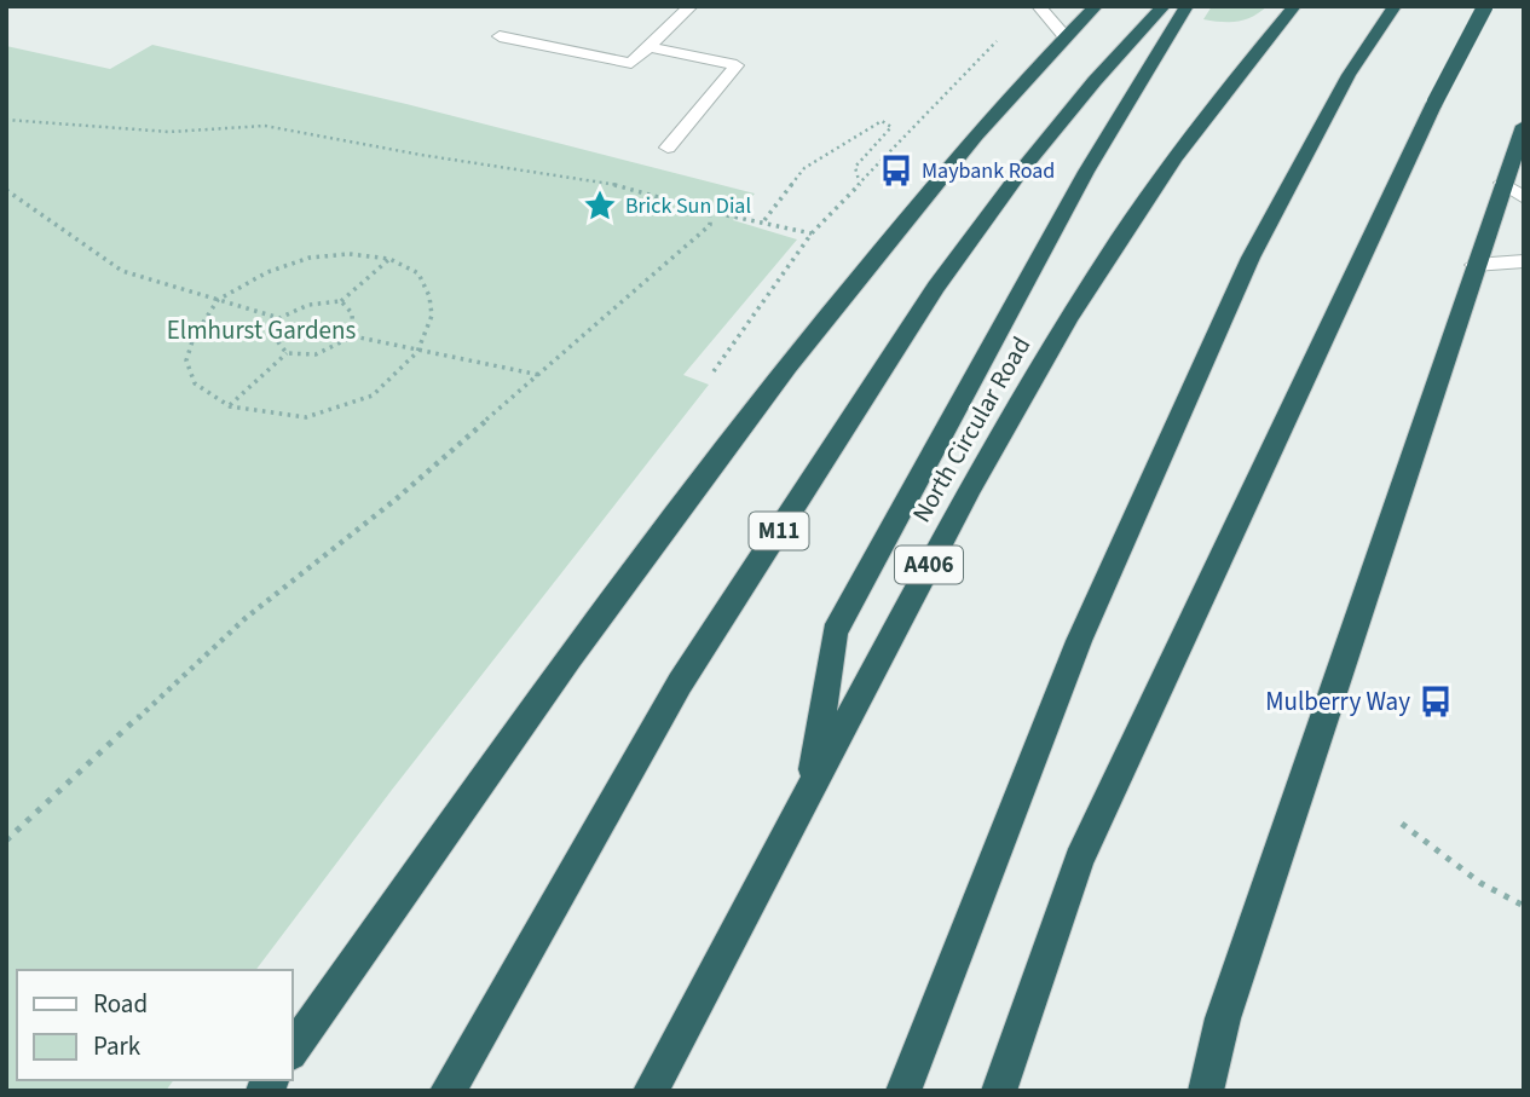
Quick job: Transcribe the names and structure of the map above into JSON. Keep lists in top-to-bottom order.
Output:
{
  "streets": {
    "highway": ["North Circular Road", "M11", "A406"]
  },
  "parks": ["Elmhurst Gardens"],
  "places": {
    "bus stop": ["Maybank Road", "Mulberry Way"],
    "place": ["Brick Sun Dial"]
  },
  "legend": ["Road", "Park"]
}
